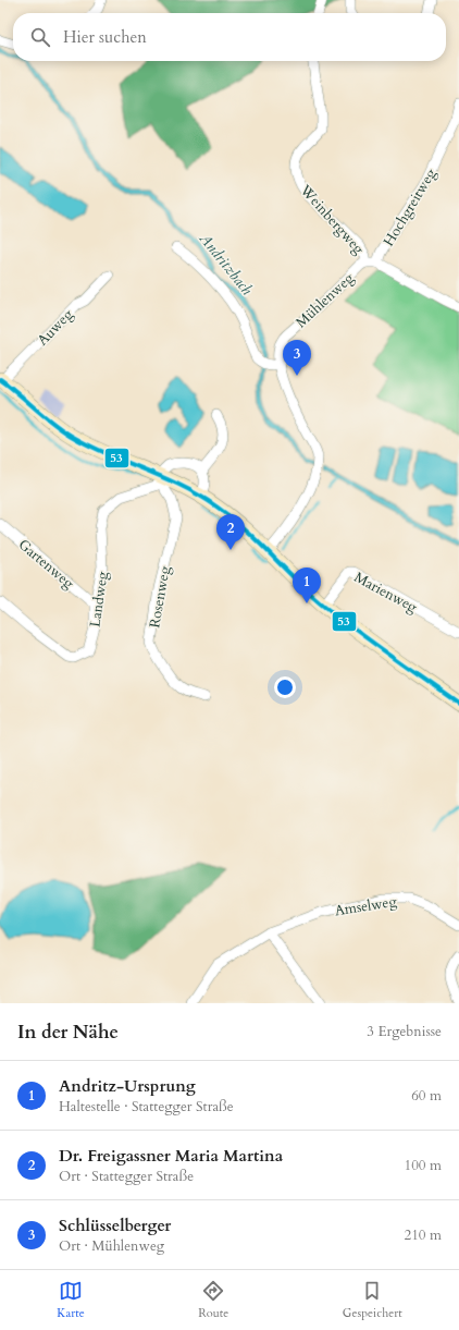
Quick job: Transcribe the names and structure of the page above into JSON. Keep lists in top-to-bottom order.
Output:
{
  "streets": {
    "street": [
      "Hochgreitweg",
      "Weinbergweg",
      "Mühlenweg",
      "Auweg",
      "Gartenweg",
      "Marienweg",
      "Rosenweg",
      "Landweg",
      "Amselweg"
    ]
  },
  "crossings": [
    ["Weinbergweg", "Mühlenweg"],
    ["Gartenweg", "Landweg"],
    ["Rosenweg", "Landweg"]
  ],
  "water": ["Andritzbach"],
  "lines": ["transit line 53"],
  "page": {
    "search": "Hier suchen",
    "pins": ["3", "2", "1"],
    "heading": ["In der Nähe", "3 Ergebnisse"],
    "list": [
      {
        "mark": "1",
        "name": "Andritz-Ursprung",
        "note": "Haltestelle · Stattegger Straße",
        "value": "60 m"
      },
      {
        "mark": "2",
        "name": "Dr. Freigassner Maria Martina",
        "note": "Ort · Stattegger Straße",
        "value": "100 m"
      },
      {
        "mark": "3",
        "name": "Schlüsselberger",
        "note": "Ort · Mühlenweg",
        "value": "210 m"
      }
    ],
    "nav": ["Karte", "Route", "Gespeichert"]
  }
}
